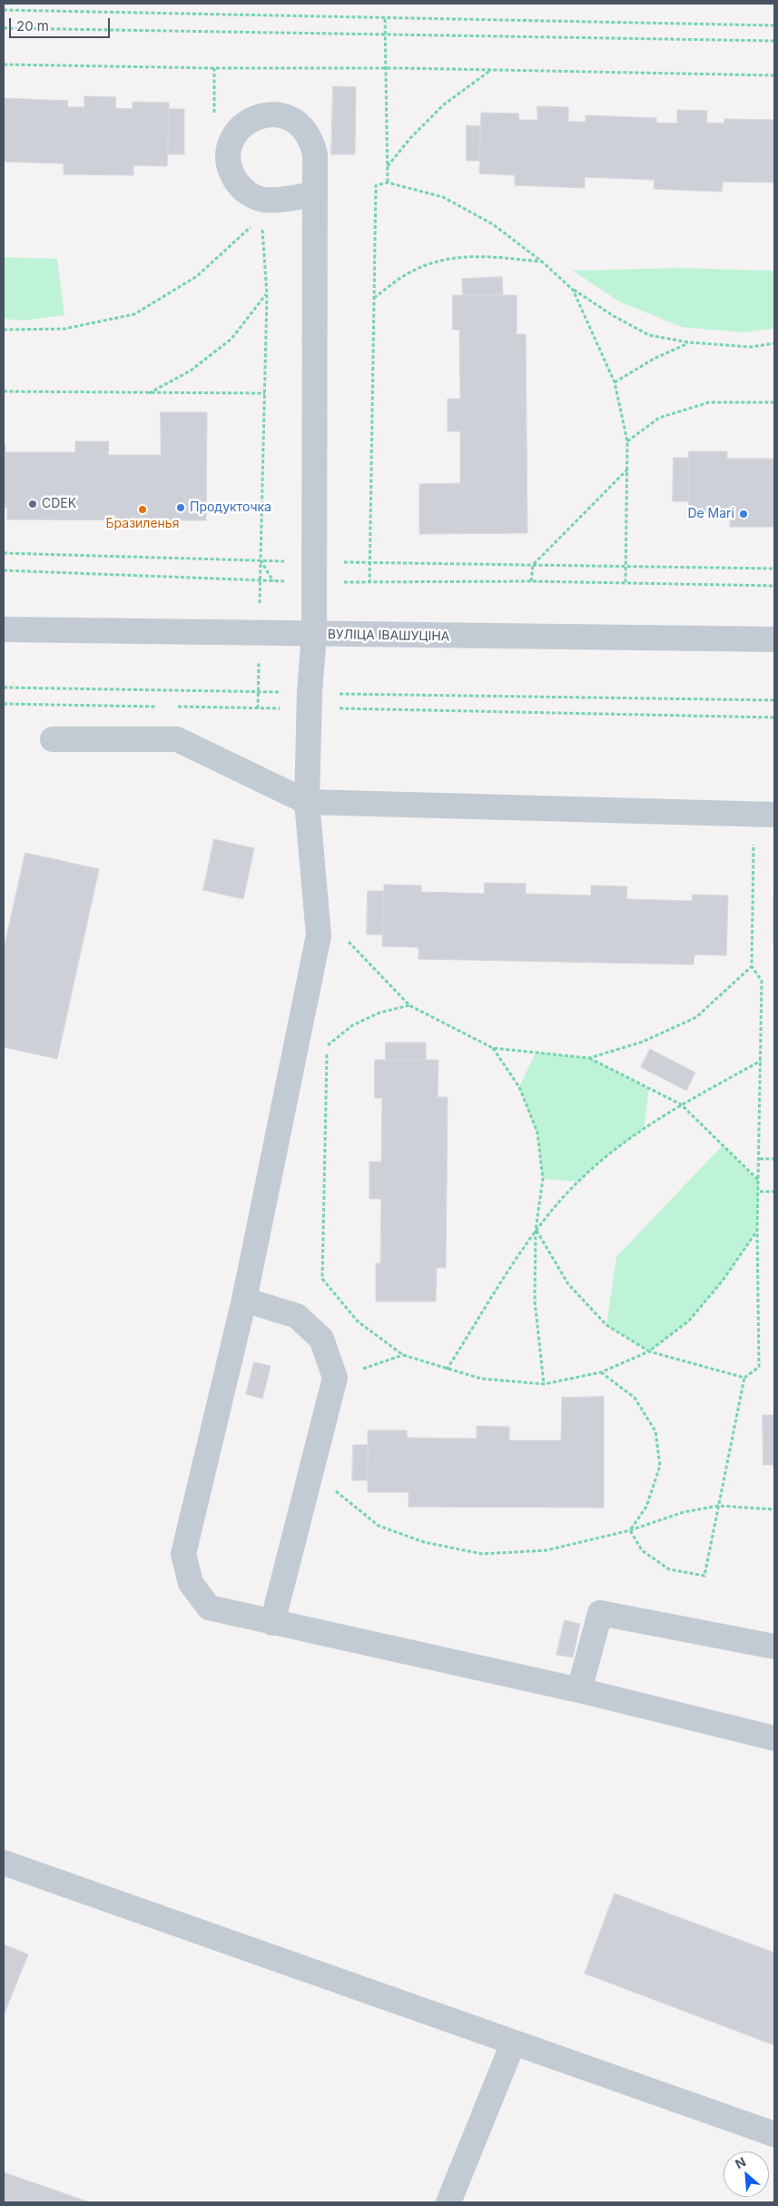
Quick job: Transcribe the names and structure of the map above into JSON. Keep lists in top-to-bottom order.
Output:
{
  "streets": {
    "street": ["ВУЛІЦА ІВАШУЦІНА"]
  },
  "places": [
    "CDEK",
    "Продукточка",
    "Бразиленья",
    "De Mari"
  ],
  "scale_bar": "20 m",
  "north": "top left"
}
